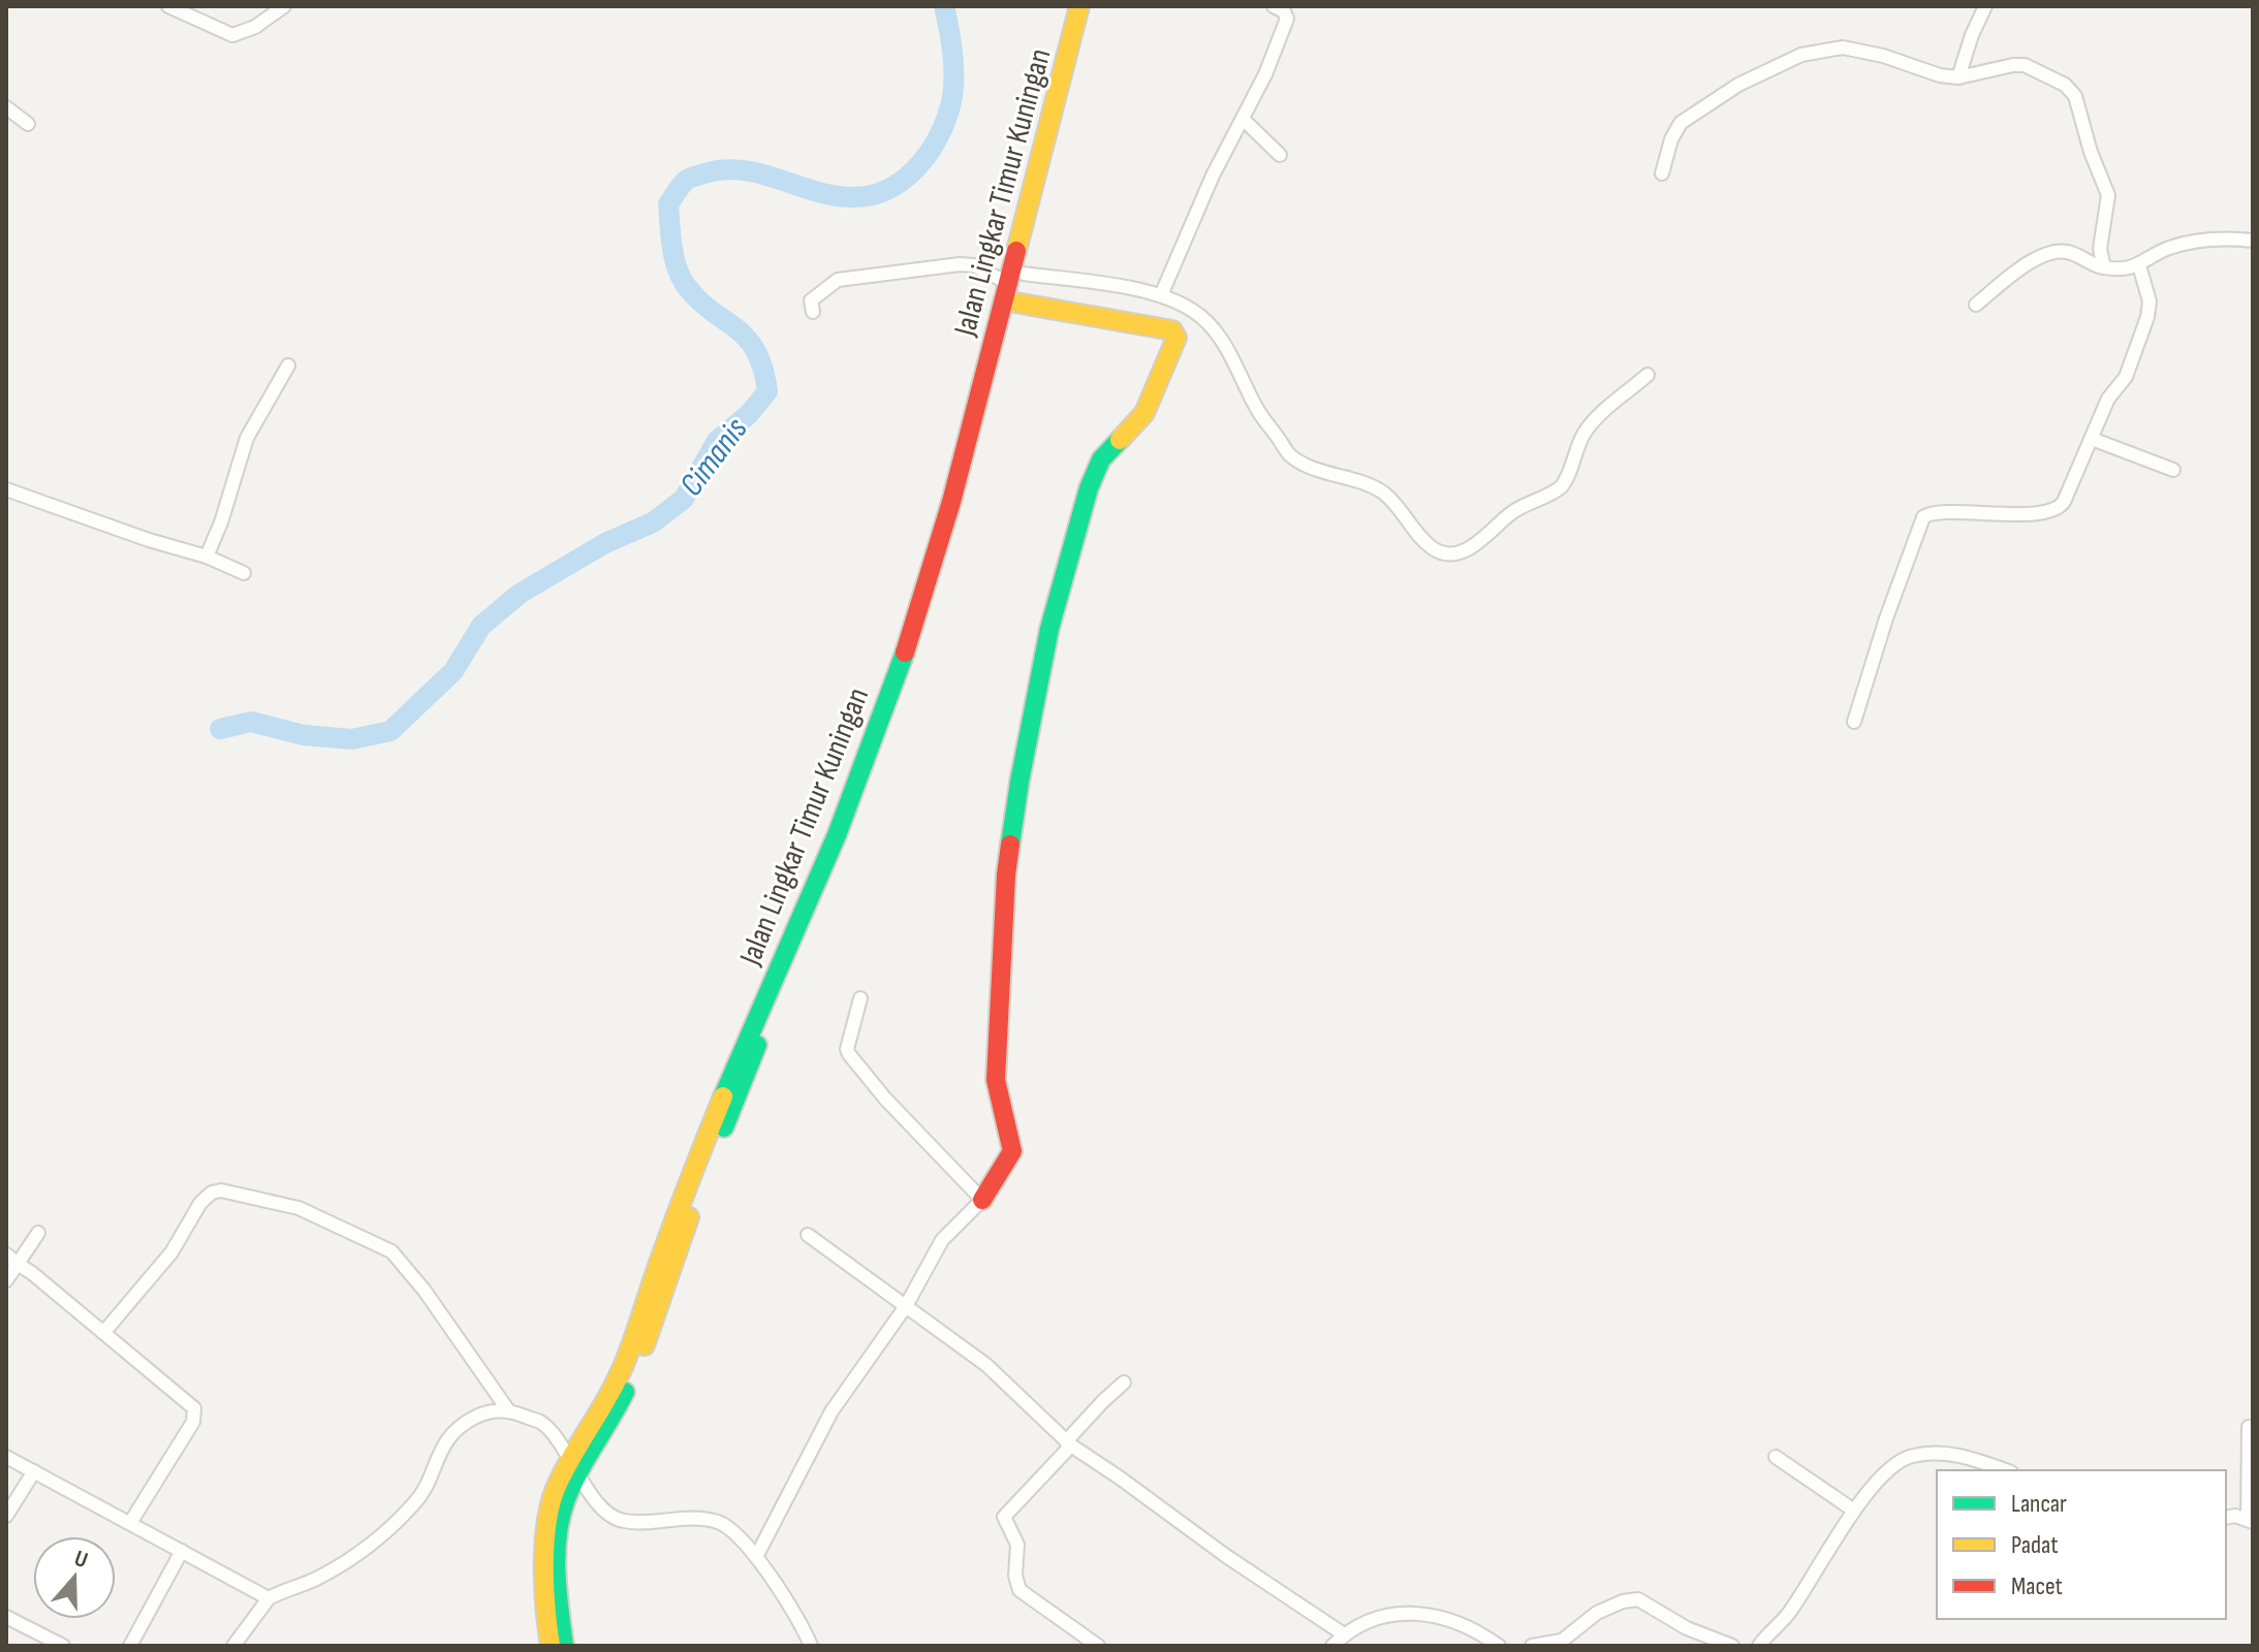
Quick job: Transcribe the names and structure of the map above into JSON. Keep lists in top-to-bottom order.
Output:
{
  "streets": {
    "main road": ["Jalan Lingkar Timur Kuningan"]
  },
  "water": ["Cimanis"],
  "legend": ["Lancar", "Padat", "Macet"],
  "north": "top"
}
